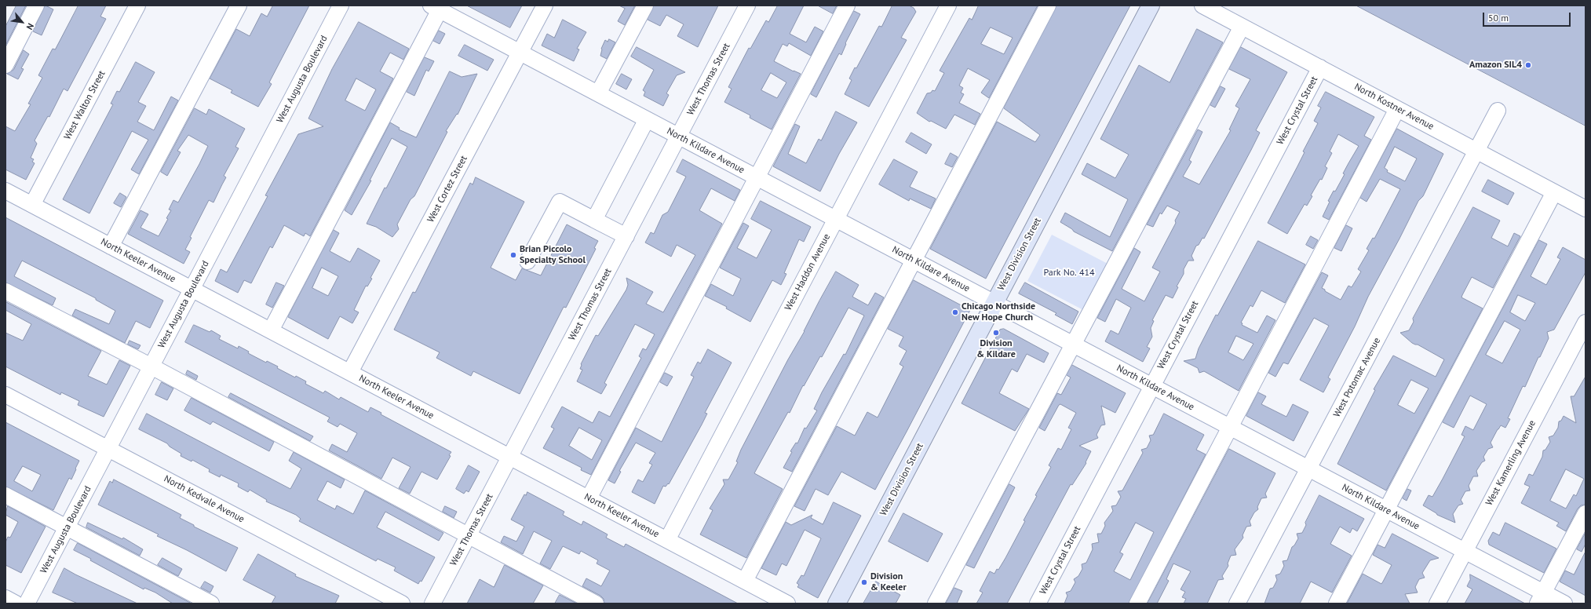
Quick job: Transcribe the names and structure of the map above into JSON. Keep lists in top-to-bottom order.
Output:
{
  "streets": {
    "main road": ["West Division Street"],
    "street": [
      "West Augusta Boulevard",
      "West Thomas Street",
      "West Walton Street",
      "North Kostner Avenue",
      "West Crystal Street",
      "North Kildare Avenue",
      "West Cortez Street",
      "North Keeler Avenue",
      "West Haddon Avenue",
      "West Potomac Avenue",
      "West Kamerling Avenue",
      "North Kedvale Avenue"
    ]
  },
  "crossings": [
    ["West Augusta Boulevard", "North Keeler Avenue"],
    ["West Augusta Boulevard", "North Kedvale Avenue"],
    ["West Thomas Street", "North Kildare Avenue"],
    ["West Thomas Street", "North Keeler Avenue"],
    ["West Walton Street", "North Keeler Avenue"],
    ["North Kostner Avenue", "West Crystal Street"],
    ["North Kostner Avenue", "West Potomac Avenue"],
    ["West Crystal Street", "North Kildare Avenue"],
    ["North Kildare Avenue", "West Cortez Street"],
    ["North Kildare Avenue", "West Division Street"],
    ["North Kildare Avenue", "West Haddon Avenue"],
    ["North Kildare Avenue", "West Potomac Avenue"],
    ["North Kildare Avenue", "West Kamerling Avenue"],
    ["West Cortez Street", "North Keeler Avenue"],
    ["North Keeler Avenue", "West Haddon Avenue"]
  ],
  "parks": ["Park No. 414"],
  "places": [
    "Amazon SIL4",
    "Brian Piccolo Specialty School",
    "Chicago Northside New Hope Church",
    "Division & Kildare",
    "Division & Keeler"
  ],
  "scale_bar": "50 m",
  "north": "bottom right"
}
